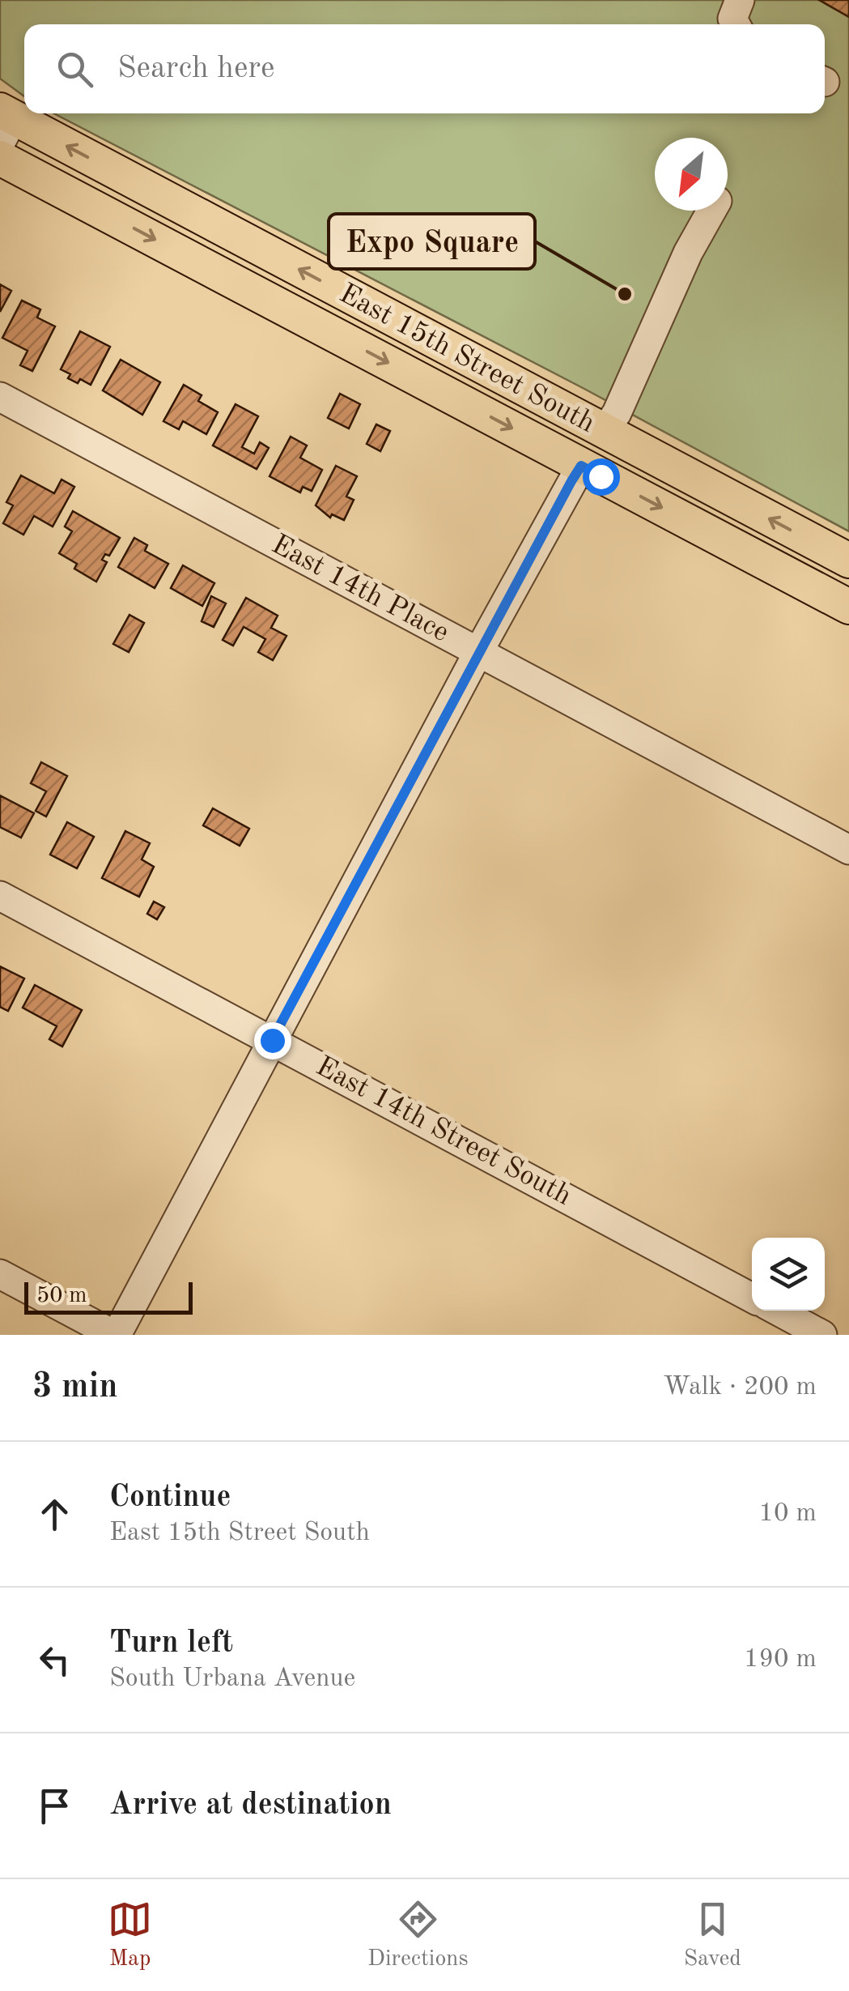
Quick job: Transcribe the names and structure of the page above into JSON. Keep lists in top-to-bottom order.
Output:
{
  "streets": {
    "main road": ["East 15th Street South"],
    "street": ["East 14th Place", "East 14th Street South"]
  },
  "places": ["Expo Square"],
  "scale_bar": "50 m",
  "north": "bottom left",
  "page": {
    "search": "Search here",
    "scale": "50 m",
    "heading": ["3 min", "Walk · 200 m"],
    "list": [
      ["Continue", "East 15th Street South", "10 m"],
      ["Turn left", "South Urbana Avenue", "190 m"],
      "Arrive at destination"
    ],
    "nav": ["Map", "Directions", "Saved"]
  }
}
